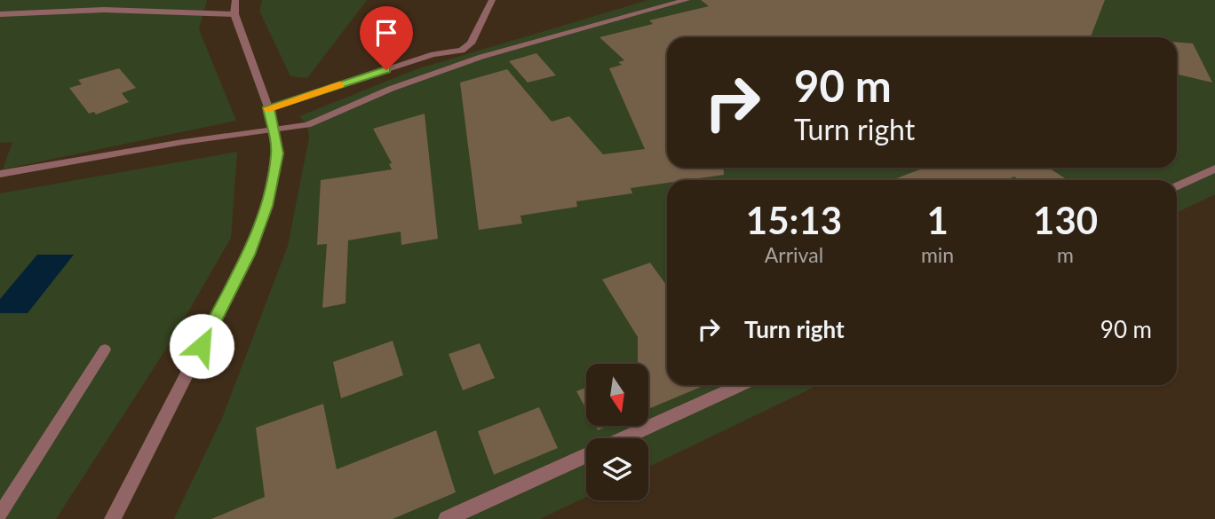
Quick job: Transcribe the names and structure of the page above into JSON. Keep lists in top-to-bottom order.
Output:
{
  "north": "bottom",
  "page": {
    "turn": ["90 m", "Turn right"],
    "eta": [
      "15:13",
      "Arrival",
      "1",
      "min",
      "130",
      "m"
    ],
    "list": [
      {
        "name": "Turn right",
        "value": "90 m"
      }
    ]
  }
}
